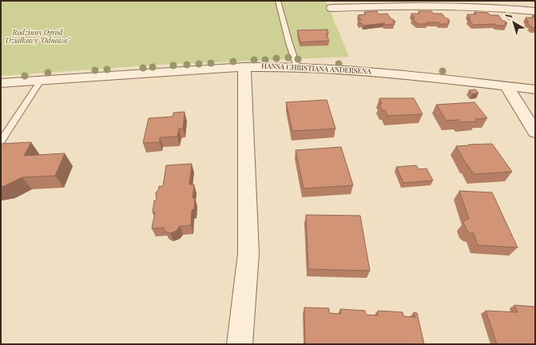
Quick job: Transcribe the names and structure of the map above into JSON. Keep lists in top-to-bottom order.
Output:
{
  "streets": {
    "street": ["HANSA CHRISTIANA ANDERSENA"]
  },
  "parks": ["Rodzinny Ogród Działkowy \"Odnowa\""],
  "north": "top left"
}
